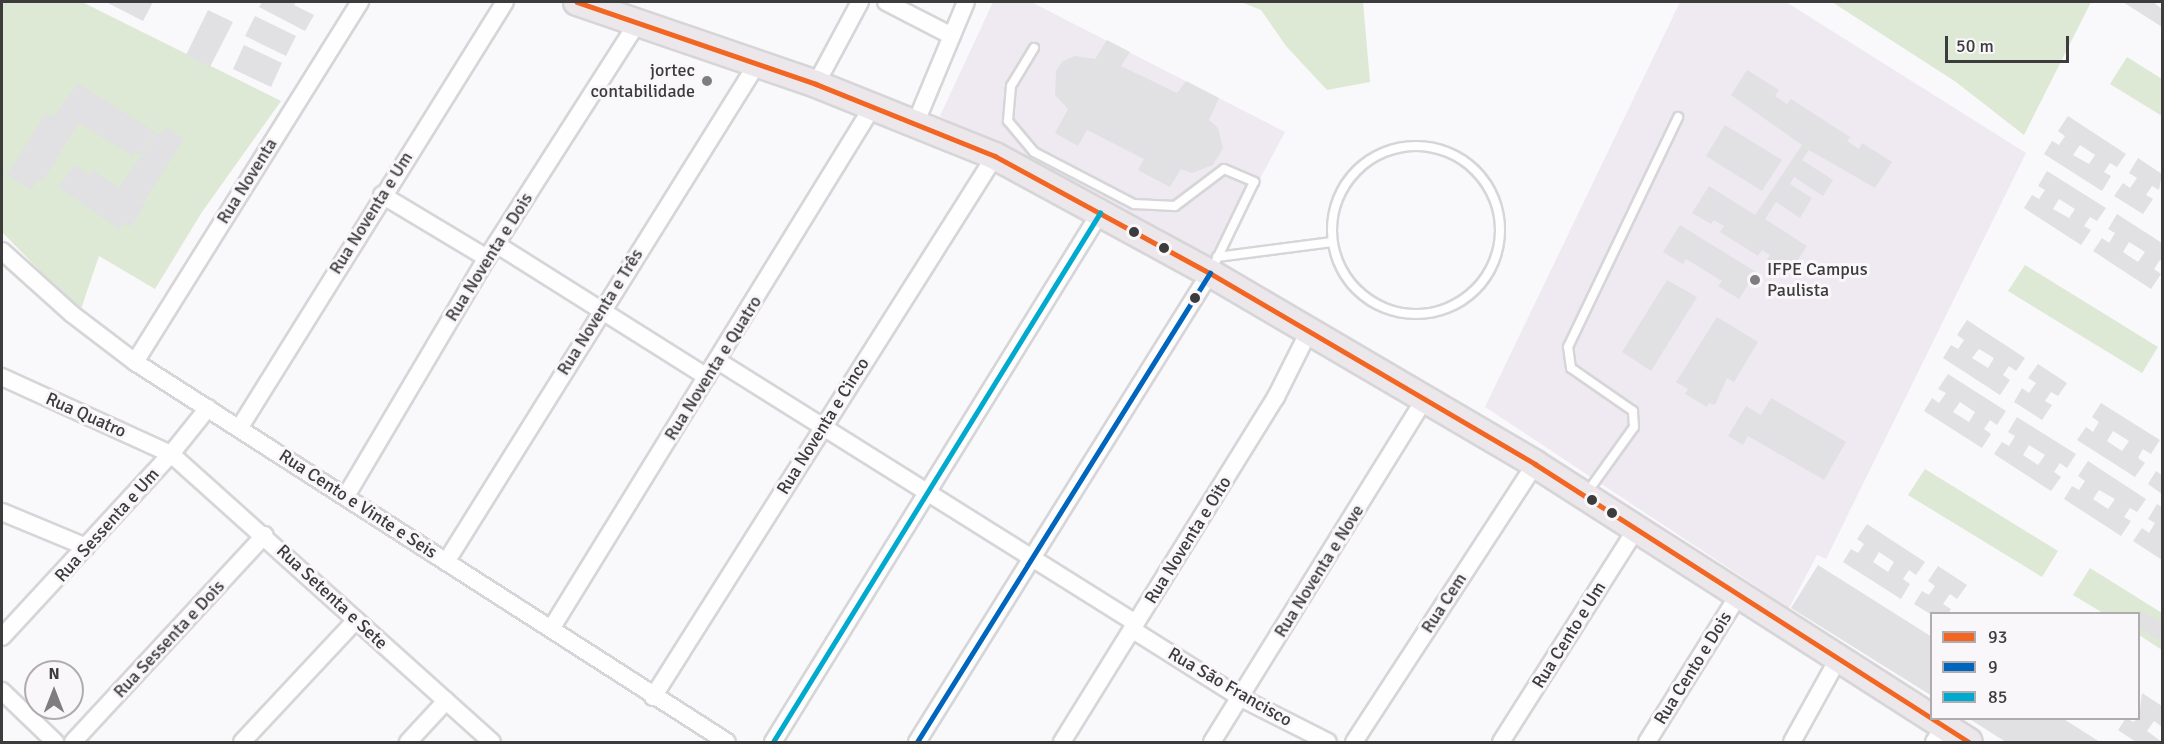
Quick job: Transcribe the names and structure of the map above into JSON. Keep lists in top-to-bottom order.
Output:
{
  "streets": {
    "street": [
      "Rua Noventa",
      "Rua Noventa e Um",
      "Rua Noventa e Dois",
      "Rua Noventa e Três",
      "Rua Noventa e Quatro",
      "Rua Quatro",
      "Rua Noventa e Cinco",
      "Rua Cento e Vinte e Seis",
      "Rua Sessenta e Um",
      "Rua Noventa e Oito",
      "Rua Noventa e Nove",
      "Rua Setenta e Sete",
      "Rua Cem",
      "Rua Cento e Um",
      "Rua Sessenta e Dois",
      "Rua Cento e Dois",
      "Rua São Francisco"
    ]
  },
  "crossings": [
    ["Rua Noventa", "Rua Cento e Vinte e Seis"],
    ["Rua Noventa e Um", "Rua Cento e Vinte e Seis"],
    ["Rua Noventa e Dois", "Rua Cento e Vinte e Seis"],
    ["Rua Noventa e Três", "Rua Cento e Vinte e Seis"],
    ["Rua Noventa e Quatro", "Rua Cento e Vinte e Seis"],
    ["Rua Noventa e Quatro", "Rua São Francisco"],
    ["Rua Quatro", "Rua Sessenta e Um"],
    ["Rua Quatro", "Rua Setenta e Sete"],
    ["Rua Noventa e Cinco", "Rua Cento e Vinte e Seis"],
    ["Rua Noventa e Cinco", "Rua São Francisco"],
    ["Rua Cento e Vinte e Seis", "Rua Sessenta e Um"],
    ["Rua Sessenta e Um", "Rua Setenta e Sete"],
    ["Rua Noventa e Oito", "Rua São Francisco"],
    ["Rua Noventa e Nove", "Rua São Francisco"],
    ["Rua Setenta e Sete", "Rua Sessenta e Dois"]
  ],
  "places": ["jortec contabilidade", "IFPE Campus Paulista"],
  "lines": ["transit line 93", "transit line 85", "transit line 9"],
  "legend": ["93", "9", "85"],
  "scale_bar": "50 m",
  "north": "top"
}
